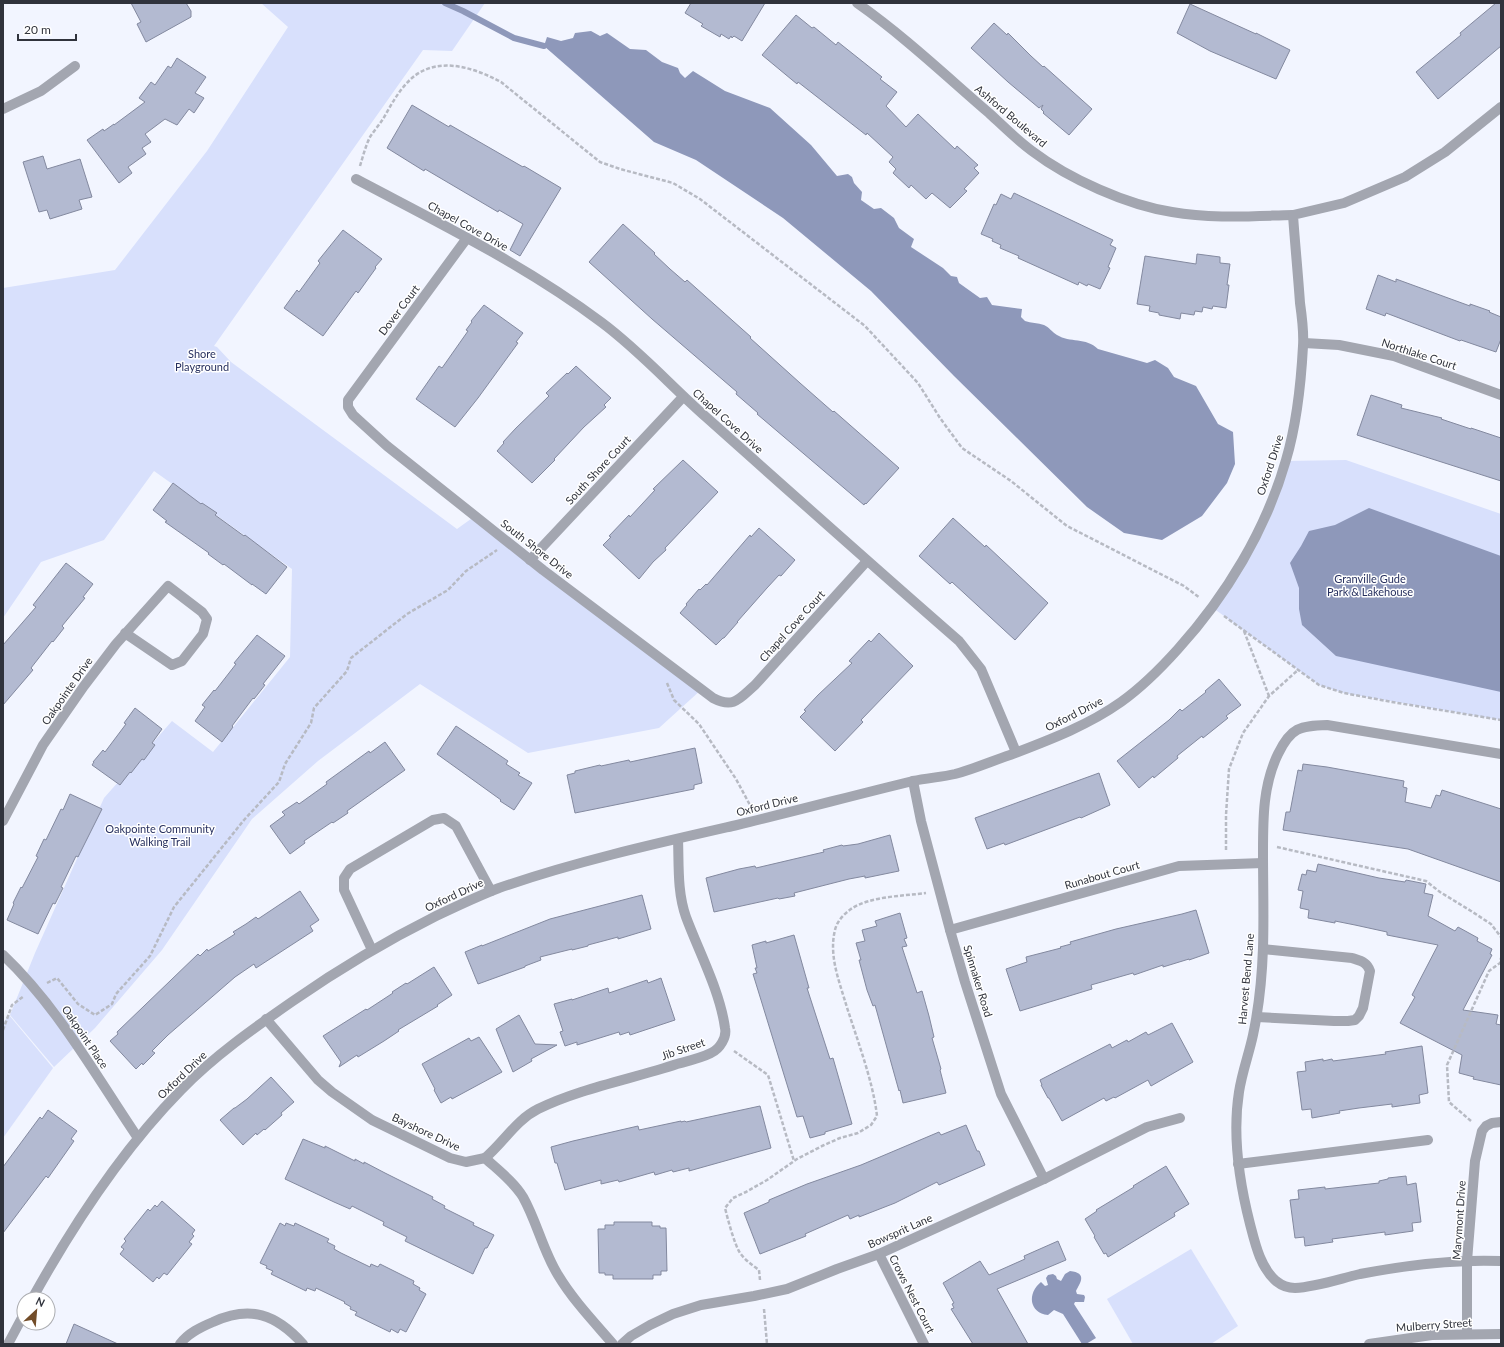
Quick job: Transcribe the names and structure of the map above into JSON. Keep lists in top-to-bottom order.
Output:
{
  "streets": {
    "street": [
      "Ashford Boulevard",
      "Chapel Cove Drive",
      "Dover Court",
      "Northlake Court",
      "Oxford Drive",
      "South Shore Court",
      "South Shore Drive",
      "Chapel Cove Court",
      "Oakpointe Drive",
      "Runabout Court",
      "Harvest Bend Lane",
      "Spinnaker Road",
      "Oakpoint Place",
      "Jib Street",
      "Bayshore Drive",
      "Marymont Drive",
      "Bowsprit Lane",
      "Crows Nest Court",
      "Mulberry Street"
    ]
  },
  "crossings": [
    ["Ashford Boulevard", "Oxford Drive"],
    ["Chapel Cove Drive", "Dover Court"],
    ["Chapel Cove Drive", "Oxford Drive"],
    ["Chapel Cove Drive", "South Shore Court"],
    ["Chapel Cove Drive", "Chapel Cove Court"],
    ["Dover Court", "South Shore Drive"],
    ["Northlake Court", "Oxford Drive"],
    ["Oxford Drive", "Spinnaker Road"],
    ["Oxford Drive", "Oakpoint Place"],
    ["Oxford Drive", "Jib Street"],
    ["Oxford Drive", "Bayshore Drive"],
    ["South Shore Court", "South Shore Drive"],
    ["South Shore Drive", "Chapel Cove Court"],
    ["Runabout Court", "Harvest Bend Lane"],
    ["Runabout Court", "Spinnaker Road"],
    ["Harvest Bend Lane", "Marymont Drive"],
    ["Spinnaker Road", "Bowsprit Lane"],
    ["Jib Street", "Bayshore Drive"],
    ["Marymont Drive", "Mulberry Street"],
    ["Bowsprit Lane", "Crows Nest Court"]
  ],
  "parks": ["Shore Playground", "Granville Gude Park & Lakehouse", "Oakpointe Community Walking Trail"],
  "scale_bar": "20 m",
  "north": "top right"
}
